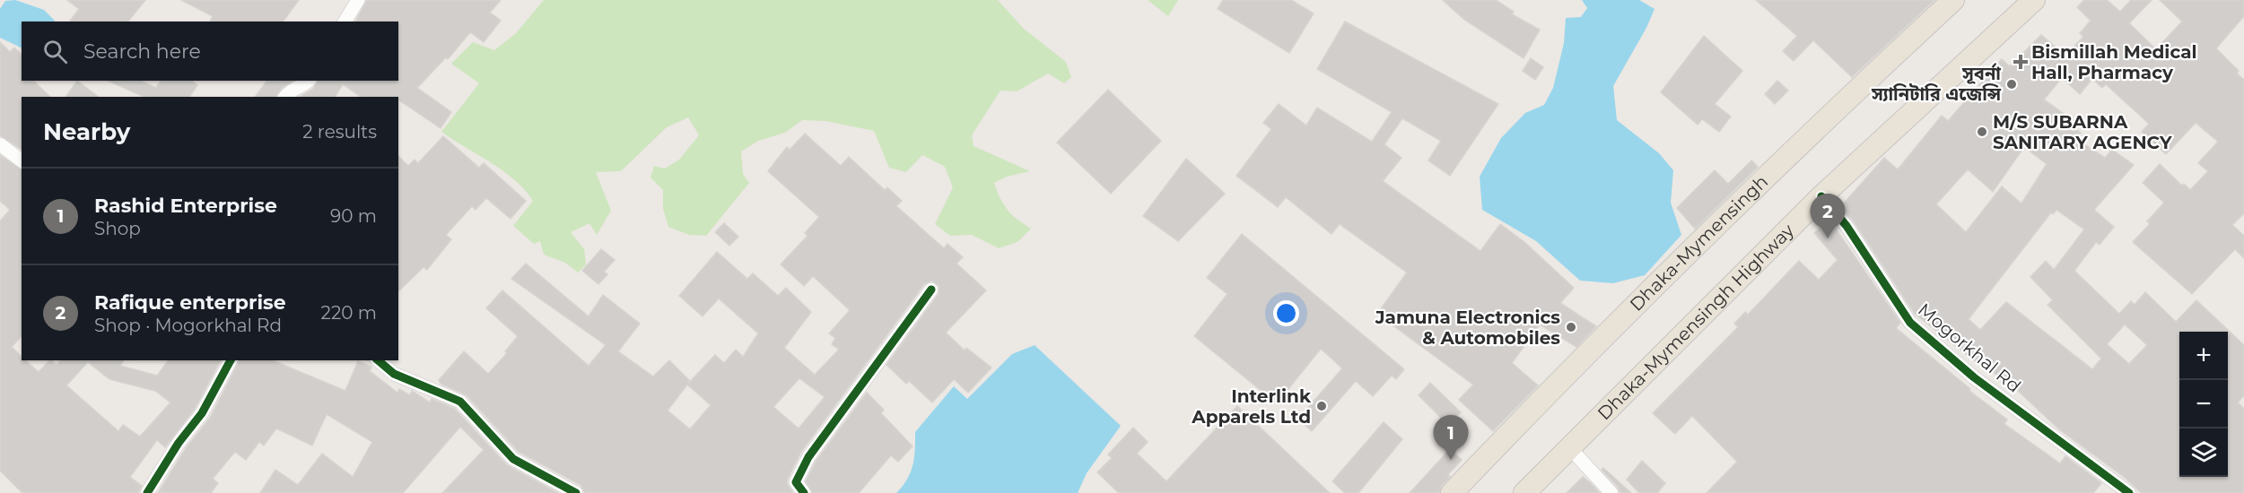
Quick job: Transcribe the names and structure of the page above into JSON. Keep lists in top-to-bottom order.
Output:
{
  "streets": {
    "highway": ["Dhaka-Mymensingh", "Dhaka-Mymensingh Highway"],
    "street": ["Mogorkhal Rd"]
  },
  "crossings": [
    ["Dhaka-Mymensingh Highway", "Mogorkhal Rd"]
  ],
  "places": {
    "health": ["Bismillah Medical Hall, Pharmacy"],
    "other": [
      "সূবর্না স্যানিটারি এজেন্সি",
      "M/S SUBARNA SANITARY AGENCY",
      "Jamuna Electronics & Automobiles",
      "Interlink Apparels Ltd"
    ]
  },
  "page": {
    "search": "Search here",
    "heading": ["Nearby", "2 results"],
    "list": [
      {
        "mark": "1",
        "name": "Rashid Enterprise",
        "note": "Shop",
        "value": "90 m"
      },
      {
        "mark": "2",
        "name": "Rafique enterprise",
        "note": "Shop · Mogorkhal Rd",
        "value": "220 m"
      }
    ],
    "pins": ["2", "1"],
    "map_buttons": ["+", "−"]
  }
}
